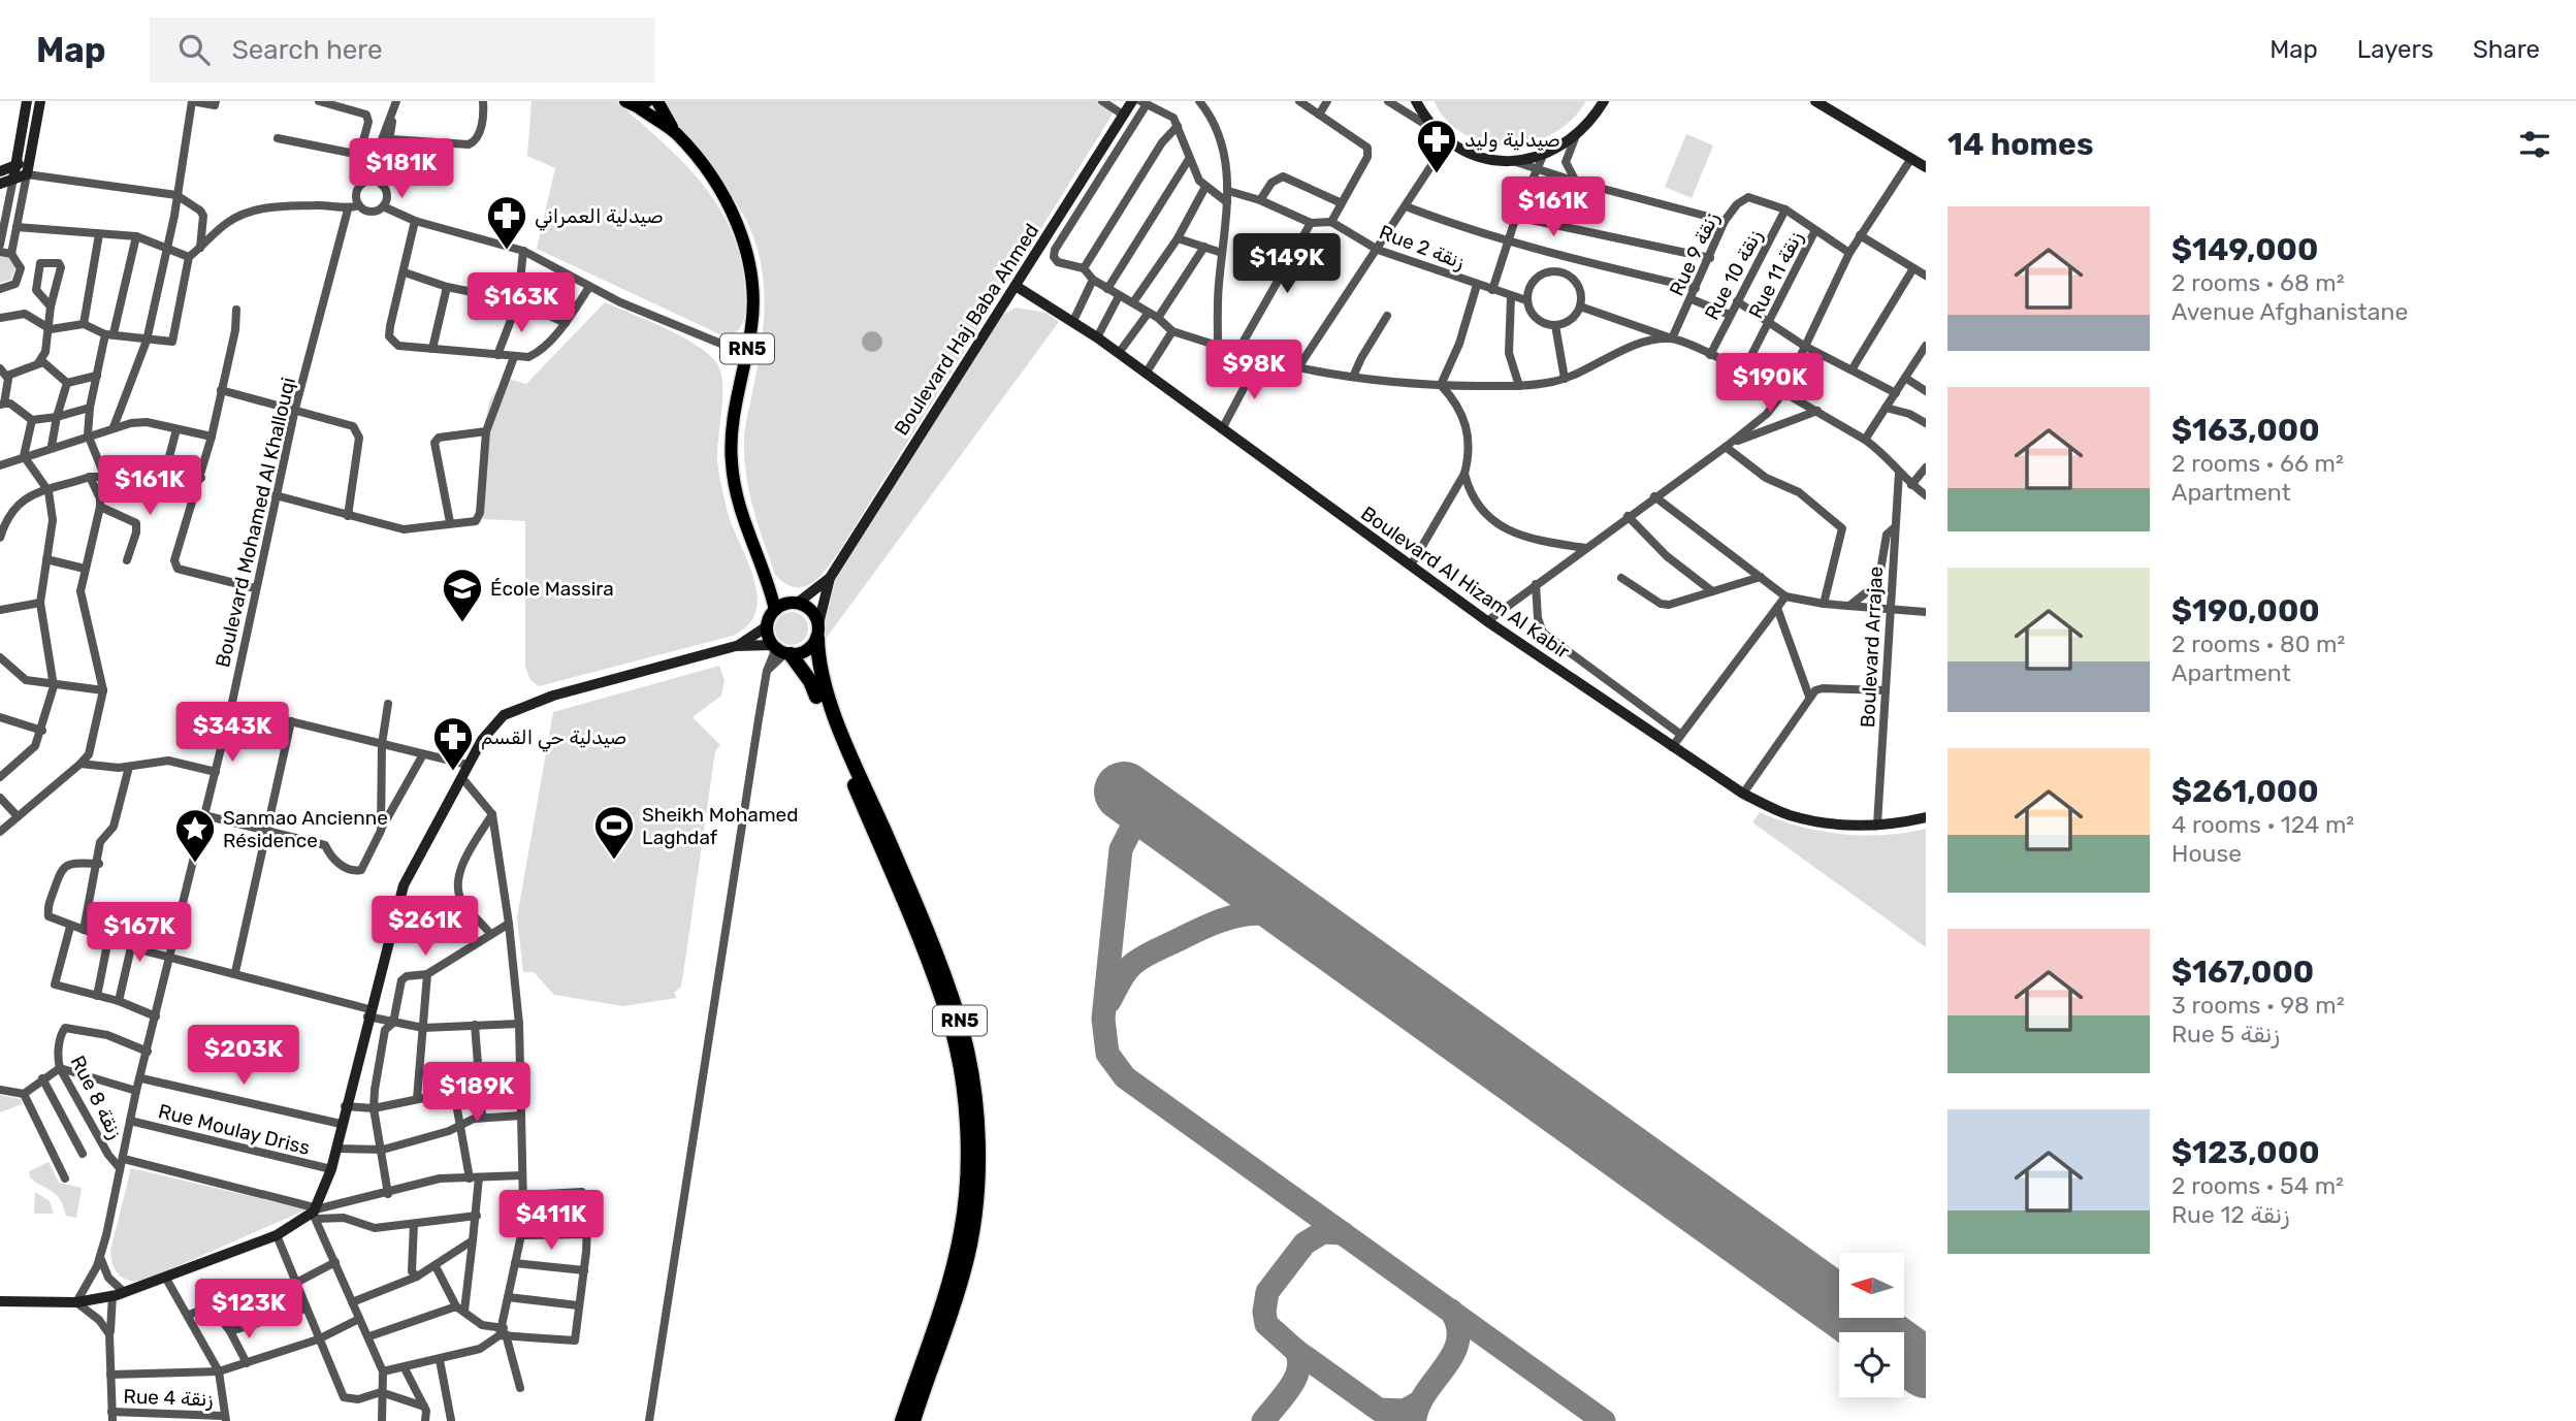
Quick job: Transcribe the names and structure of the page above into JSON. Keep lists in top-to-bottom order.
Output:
{
  "streets": {
    "highway": ["RN5"],
    "street": [
      "Rue 2 زنقة",
      "Rue 9 زنقة",
      "Rue 10 زنقة",
      "Rue 11 زنقة",
      "Boulevard Haj Baba Ahmed",
      "Boulevard Mohamed Al Khallouqi",
      "Boulevard Al Hizam Al Kabir",
      "Boulevard Arrajae",
      "Rue 8 زنقة",
      "Rue Moulay Driss",
      "Rue 4 زنقة"
    ]
  },
  "crossings": [
    ["Rue 9 زنقة", "Rue 10 زنقة"],
    ["Boulevard Haj Baba Ahmed", "Boulevard Al Hizam Al Kabir"],
    ["Boulevard Mohamed Al Khallouqi", "Rue 8 زنقة"],
    ["Boulevard Mohamed Al Khallouqi", "Rue Moulay Driss"],
    ["Boulevard Al Hizam Al Kabir", "Boulevard Arrajae"]
  ],
  "places": {
    "pharmacy": ["صيدلية وليد", "صيدلية العمراني", "صيدلية حي القسم"],
    "school or university": ["École Massira"],
    "sports": ["Sheikh Mohamed Laghdaf"],
    "place": ["Sanmao Ancienne Résidence"]
  },
  "north": "left",
  "page": {
    "header": "Map",
    "search": "Search here",
    "nav": ["Map", "Layers", "Share"],
    "heading": "14 homes",
    "price": [
      "$181K",
      "$161K",
      "$149K",
      "$163K",
      "$98K",
      "$190K",
      "$161K",
      "$343K",
      "$261K",
      "$167K",
      "$203K",
      "$189K",
      "$411K",
      "$123K"
    ],
    "list": [
      {
        "name": "$149,000",
        "note": "2 rooms · 68 m² · Avenue Afghanistane"
      },
      {
        "name": "$163,000",
        "note": "2 rooms · 66 m² · Apartment"
      },
      {
        "name": "$190,000",
        "note": "2 rooms · 80 m² · Apartment"
      },
      {
        "name": "$261,000",
        "note": "4 rooms · 124 m² · House"
      },
      {
        "name": "$167,000",
        "note": "3 rooms · 98 m² · Rue 5 زنقة"
      },
      {
        "name": "$123,000",
        "note": "2 rooms · 54 m² · Rue 12 زنقة"
      }
    ]
  }
}
